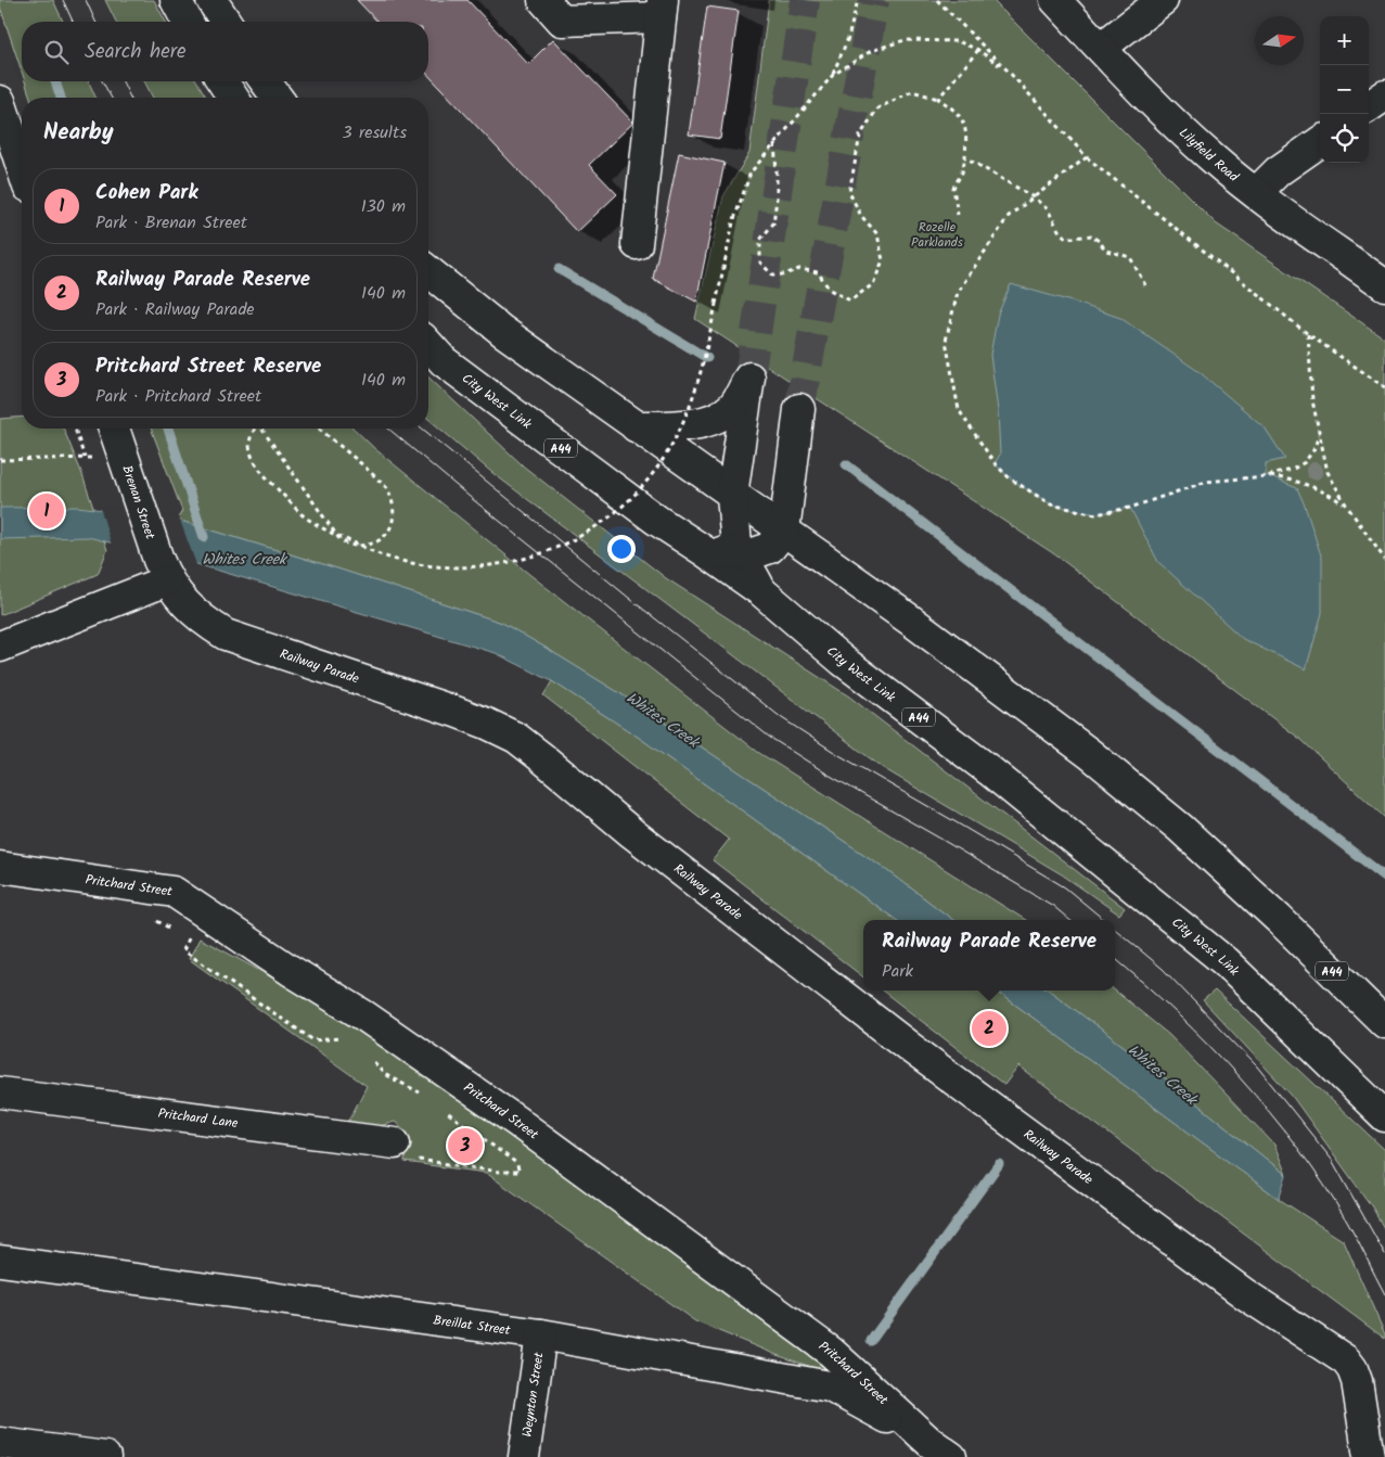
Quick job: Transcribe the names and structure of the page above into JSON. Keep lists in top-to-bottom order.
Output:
{
  "streets": {
    "main road": [
      "Lilyfield Road",
      "City West Link",
      "A44",
      "Brenan Street",
      "Railway Parade",
      "Pritchard Street",
      "Pritchard Lane",
      "Breillat Street",
      "Weynton Street"
    ]
  },
  "crossings": [
    ["Brenan Street", "Railway Parade"],
    ["Pritchard Street", "Breillat Street"],
    ["Breillat Street", "Weynton Street"]
  ],
  "water": ["Whites Creek"],
  "parks": ["Rozelle Parklands"],
  "north": "right",
  "page": {
    "map_buttons": ["+", "−"],
    "search": "Search here",
    "heading": ["Nearby", "3 results"],
    "list": [
      {
        "mark": "1",
        "name": "Cohen Park",
        "note": "Park · Brenan Street",
        "value": "130 m"
      },
      {
        "mark": "2",
        "name": "Railway Parade Reserve",
        "note": "Park · Railway Parade",
        "value": "140 m"
      },
      {
        "mark": "3",
        "name": "Pritchard Street Reserve",
        "note": "Park · Pritchard Street",
        "value": "140 m"
      }
    ],
    "pins": ["1", "2", "3"],
    "popup": ["Railway Parade Reserve", "Park"]
  }
}
